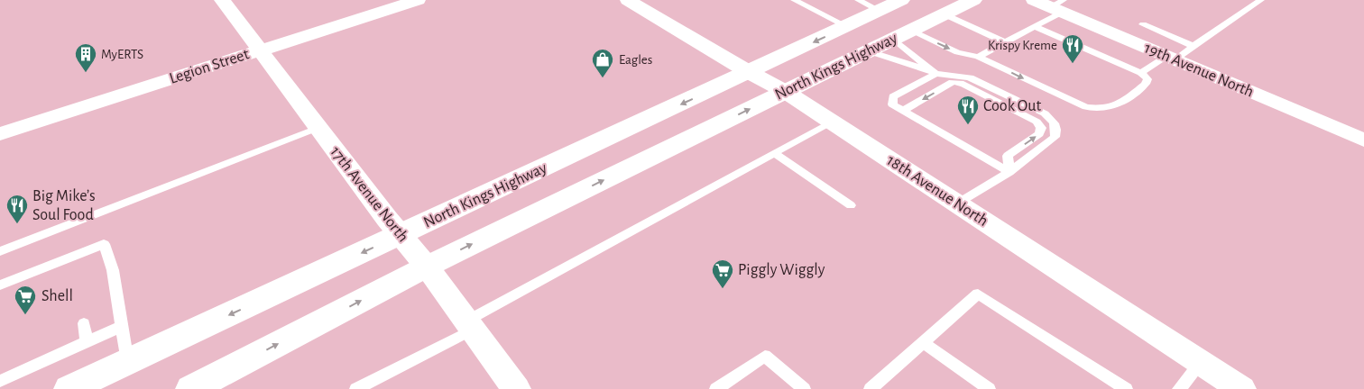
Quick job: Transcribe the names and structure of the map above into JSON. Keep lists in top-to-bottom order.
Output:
{
  "streets": {
    "main road": ["North Kings Highway"],
    "street": [
      "Legion Street",
      "19th Avenue North",
      "18th Avenue North",
      "17th Avenue North"
    ]
  },
  "crossings": [
    ["Legion Street", "17th Avenue North"],
    ["North Kings Highway", "18th Avenue North"],
    ["North Kings Highway", "17th Avenue North"]
  ],
  "places": {
    "restaurant": ["Krispy Kreme", "Cook Out", "Big Mike’s Soul Food"],
    "building": ["MyERTS"],
    "shop": ["Eagles"],
    "supermarket": ["Piggly Wiggly", "Shell"]
  }
}
